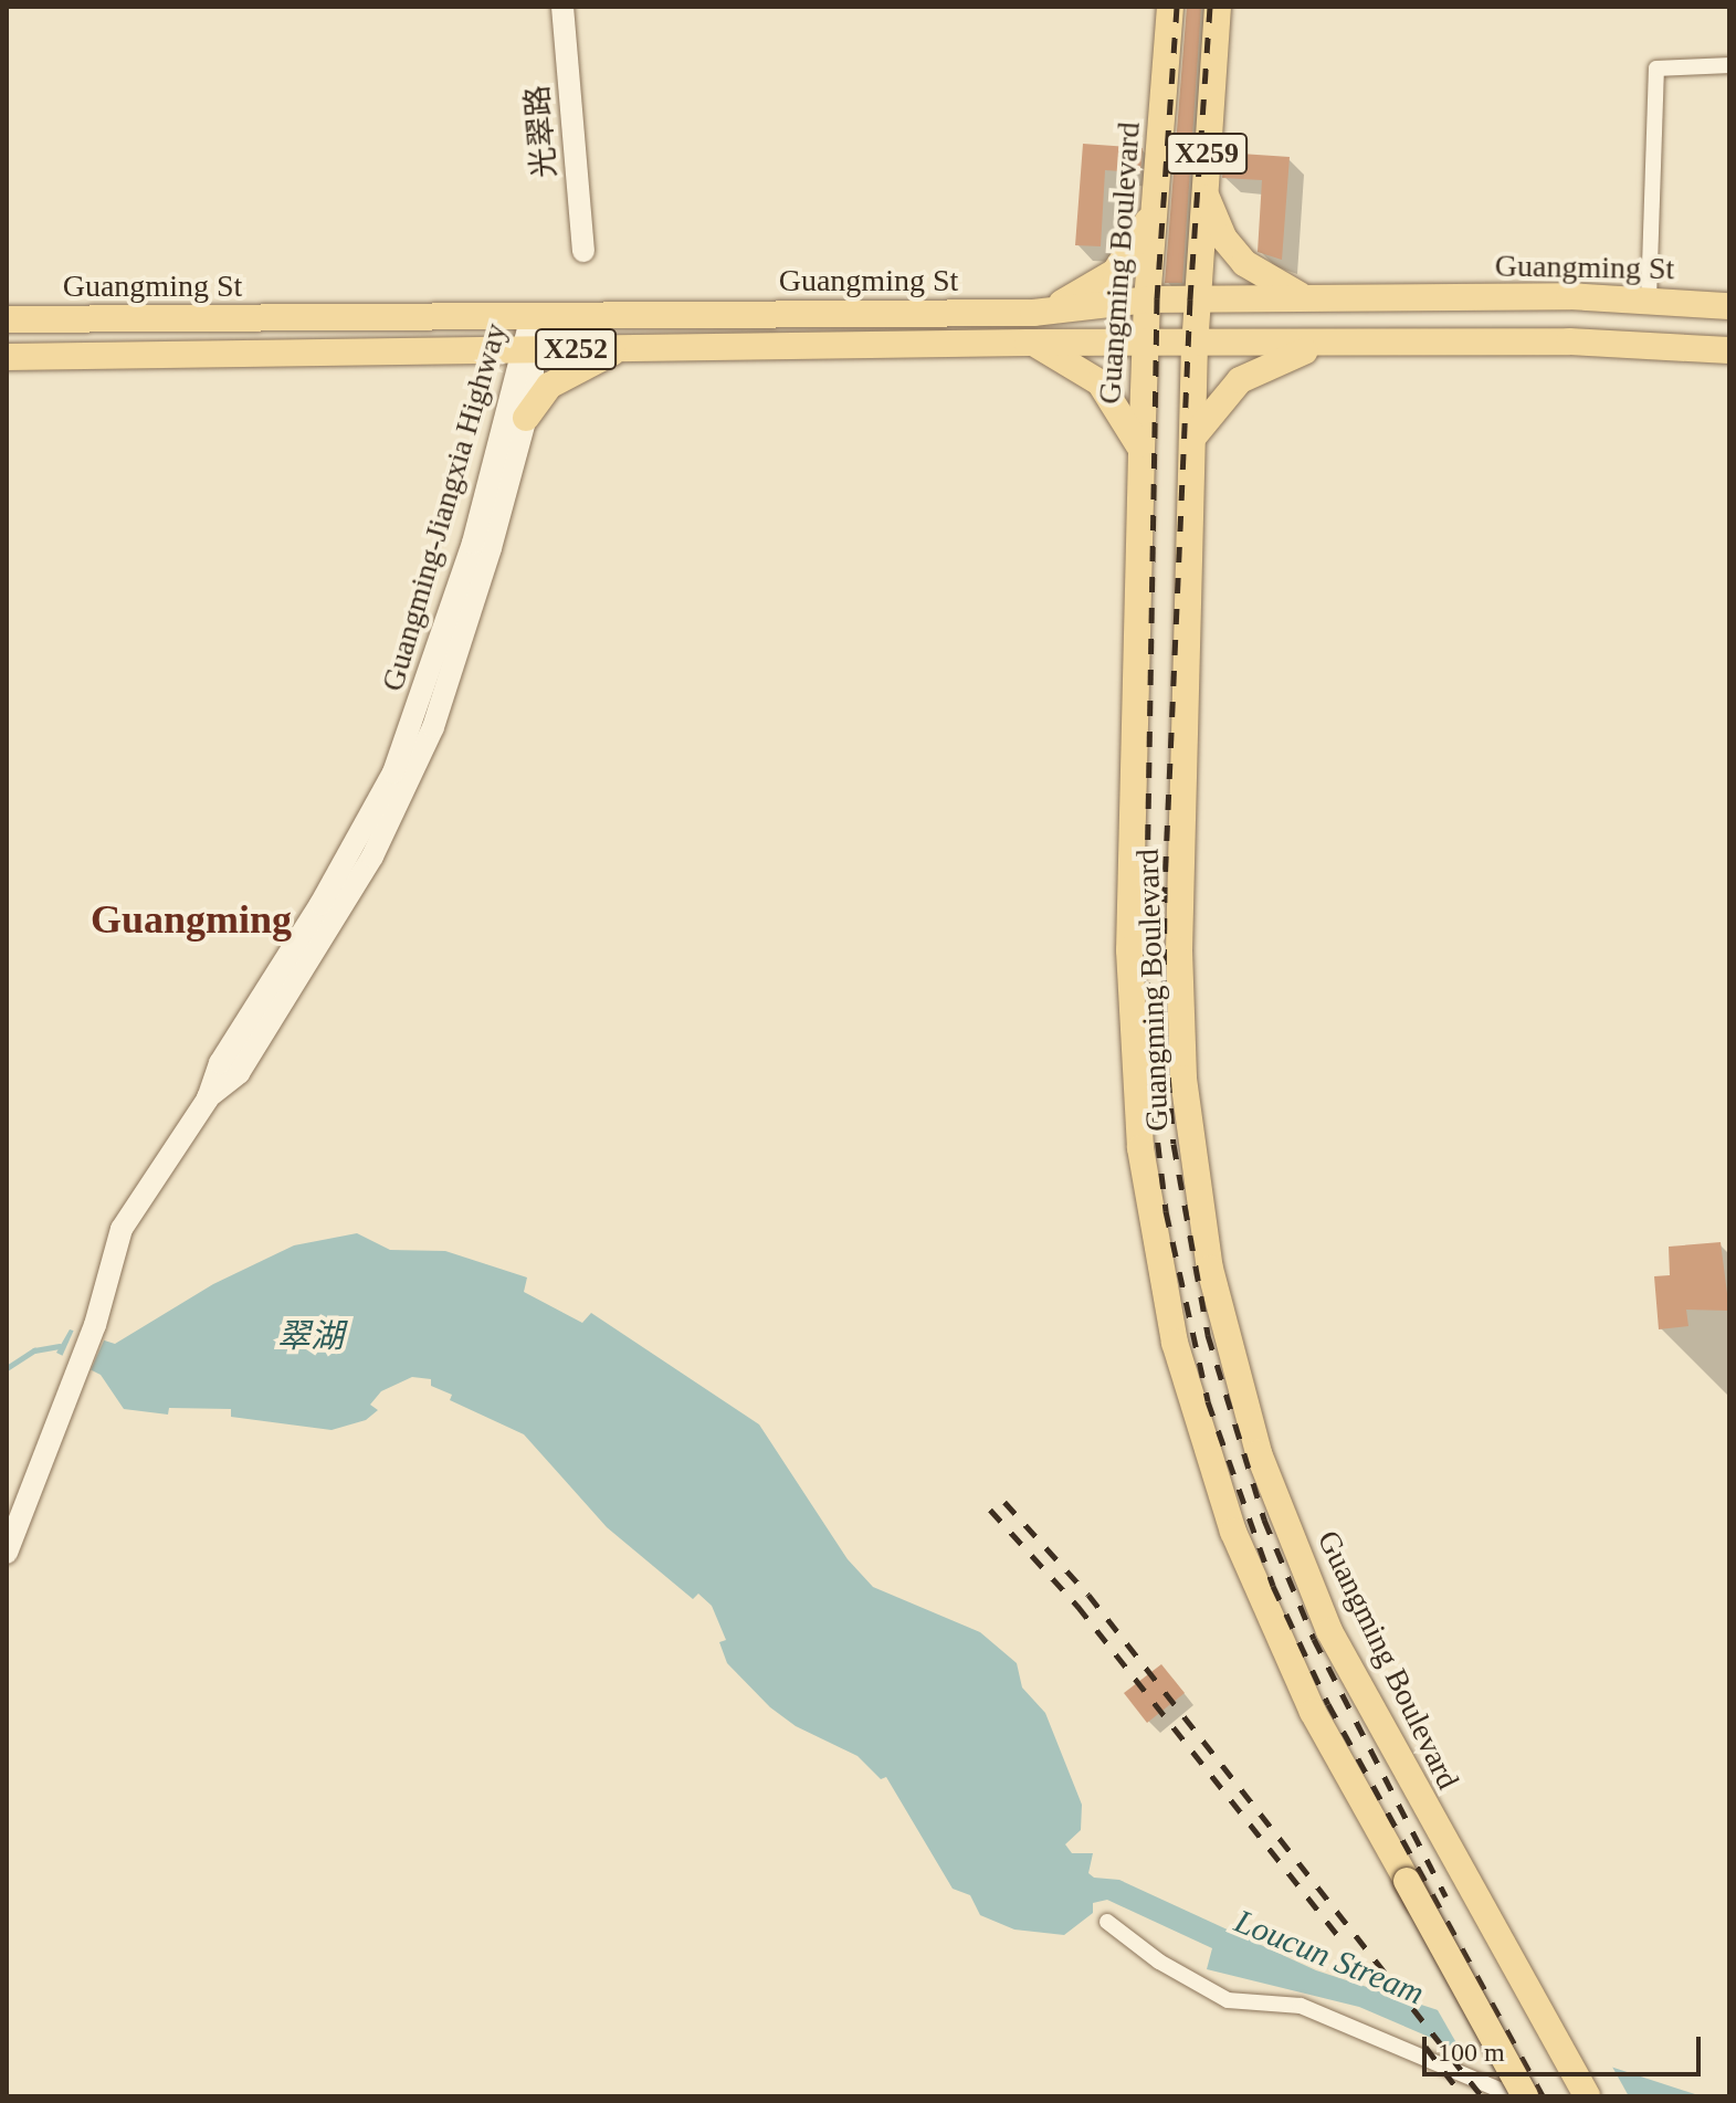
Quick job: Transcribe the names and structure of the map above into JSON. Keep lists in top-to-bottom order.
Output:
{
  "streets": {
    "main road": [
      "X259",
      "Guangming Boulevard",
      "Guangming St",
      "X252"
    ],
    "street": ["光翠路", "Guangming-Jiangxia Highway"]
  },
  "crossings": [
    ["Guangming Boulevard", "Guangming St"],
    ["Guangming St", "Guangming-Jiangxia Highway"]
  ],
  "districts": ["Guangming"],
  "water": ["翠湖", "Loucun Stream"],
  "scale_bar": "100 m"
}
